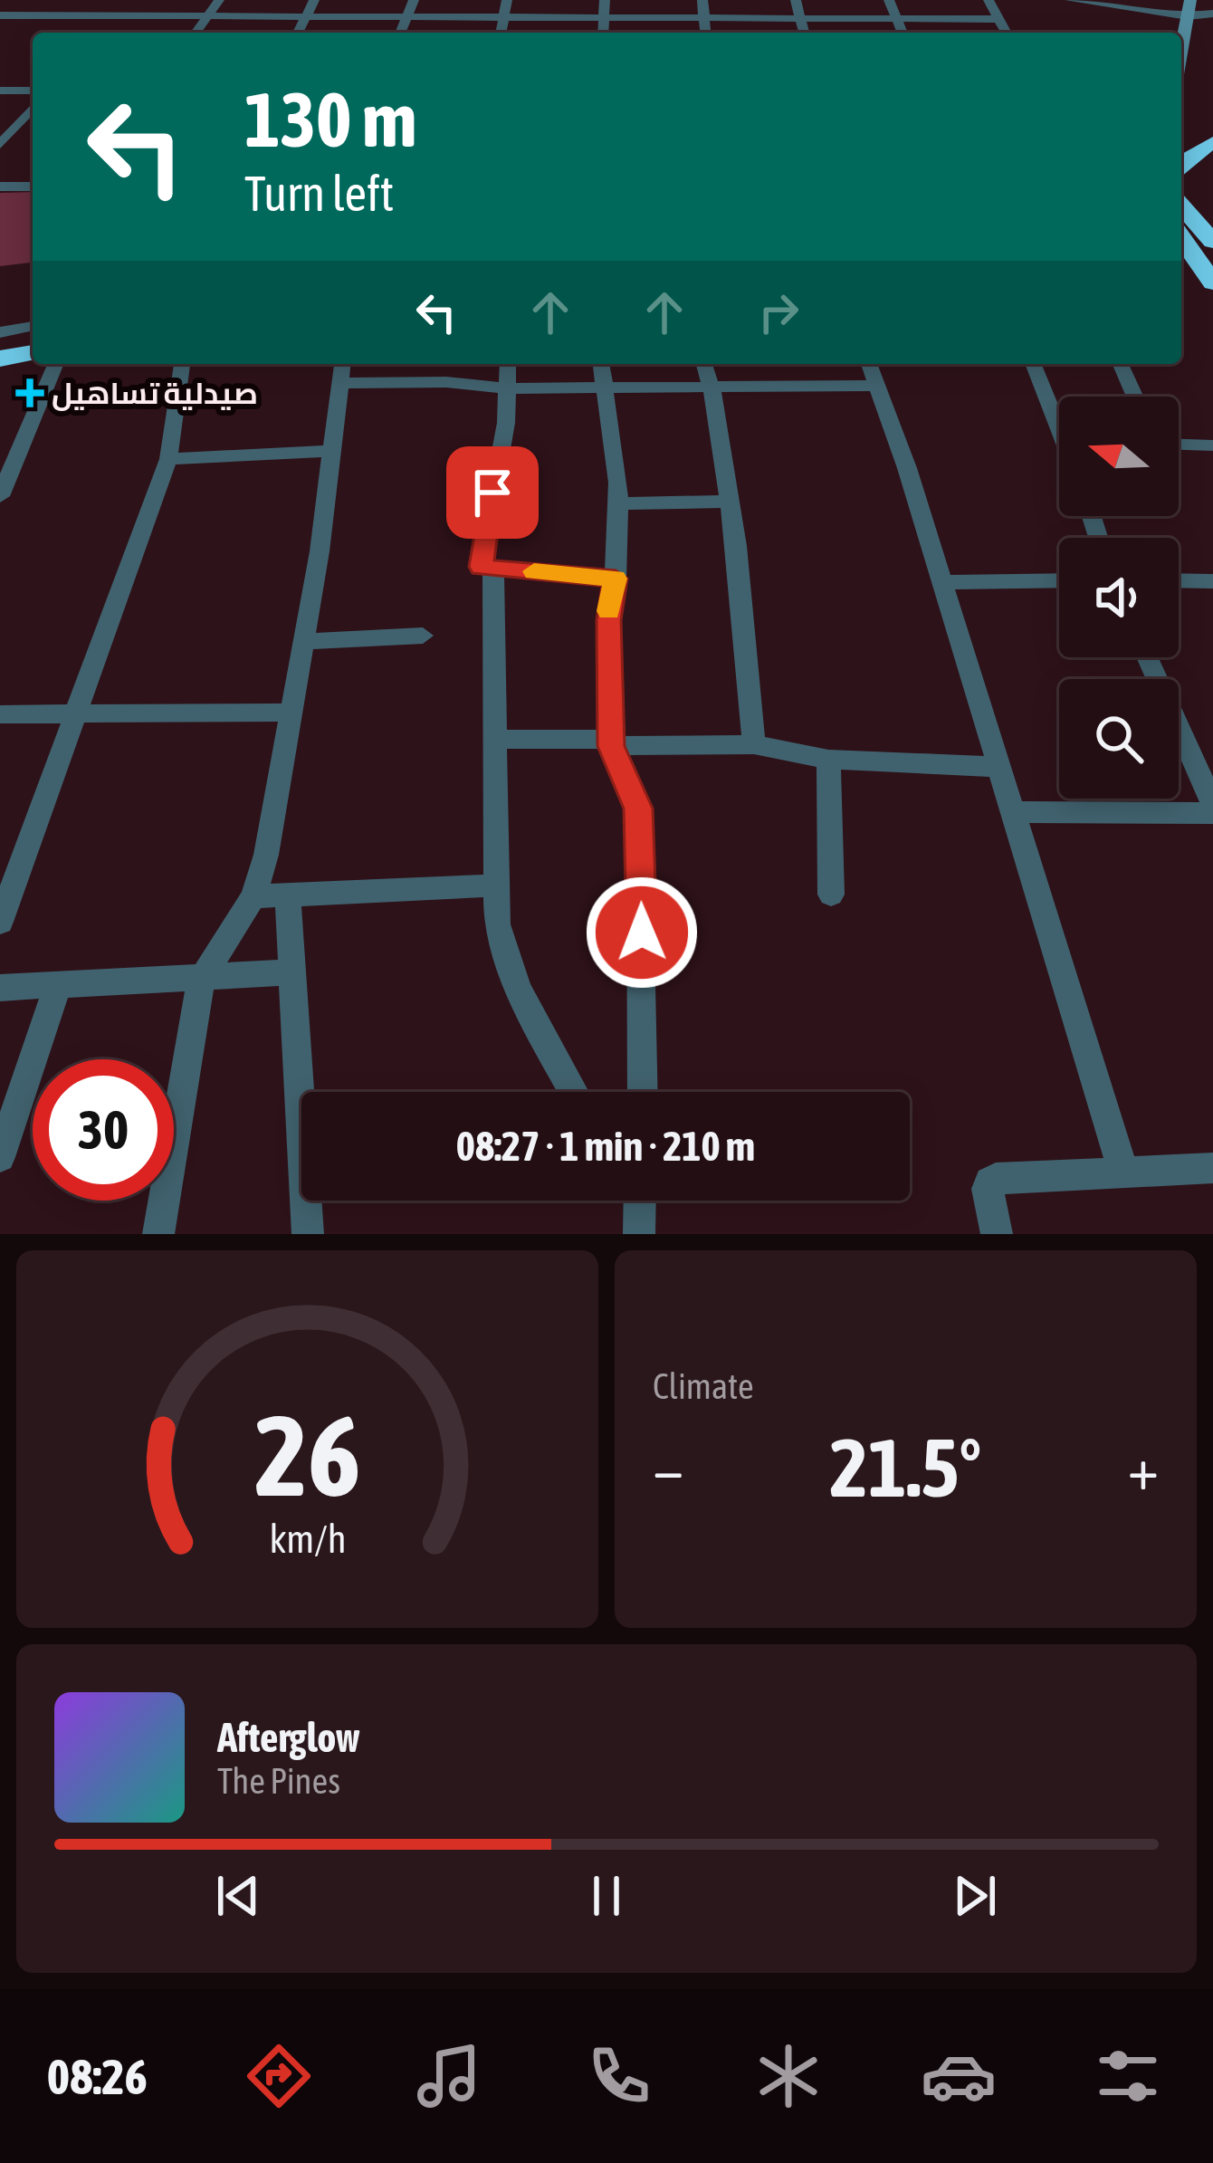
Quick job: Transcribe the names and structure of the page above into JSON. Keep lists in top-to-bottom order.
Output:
{
  "places": {
    "health": ["صيدلية تساهيل"]
  },
  "north": "left",
  "page": {
    "turn": ["130 m", "Turn left"],
    "limit": "30",
    "trip": "08:27 · 1 min · 210 m",
    "tile": "Climate",
    "heat": ["−", "21.5°", "+"],
    "song": ["Afterglow", "The Pines"],
    "tabs": "08:26",
    "gauge": ["26", "km/h"]
  }
}
